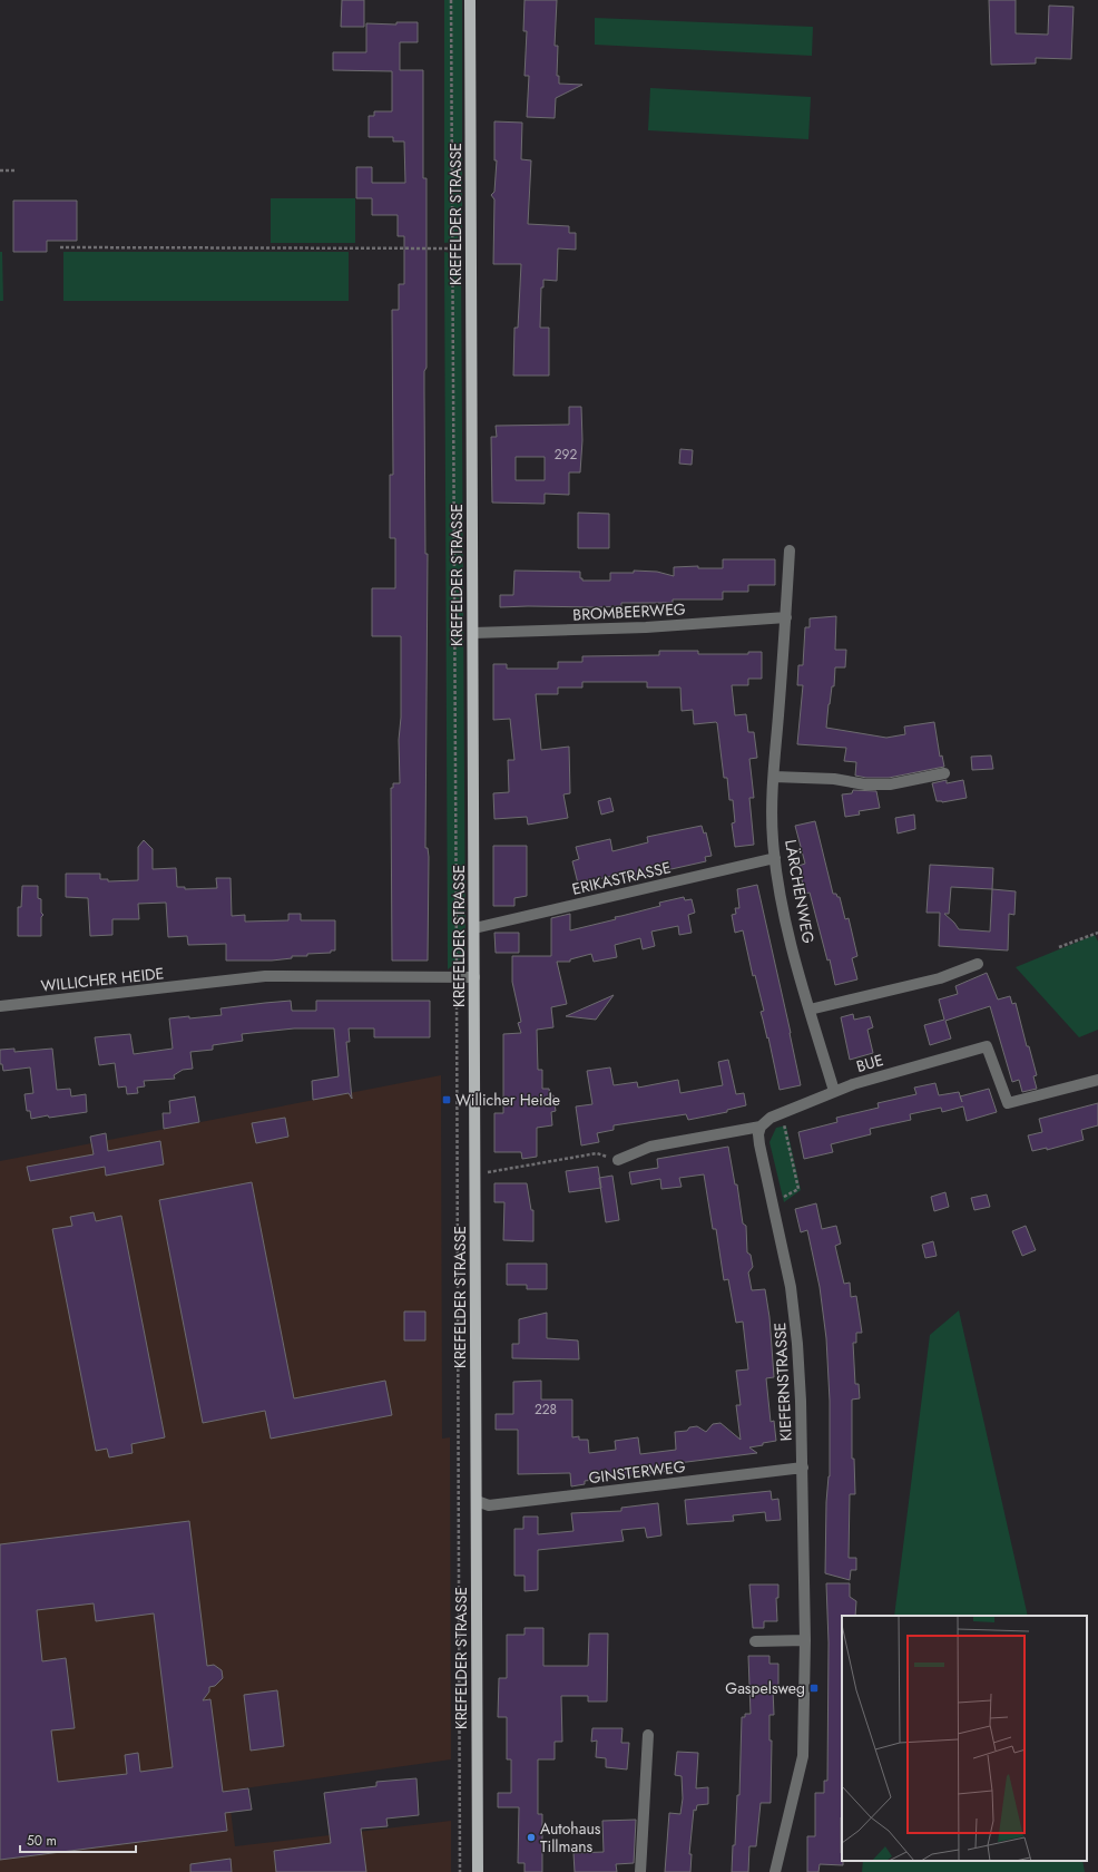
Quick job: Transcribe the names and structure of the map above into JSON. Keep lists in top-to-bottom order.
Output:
{
  "streets": {
    "main road": ["KREFELDER STRASSE"],
    "street": [
      "BROMBEERWEG",
      "ERIKASTRASSE",
      "LÄRCHENWEG",
      "WILLICHER HEIDE",
      "BUE",
      "KIEFERNSTRASSE",
      "GINSTERWEG"
    ]
  },
  "crossings": [
    ["KREFELDER STRASSE", "BROMBEERWEG"],
    ["KREFELDER STRASSE", "ERIKASTRASSE"],
    ["KREFELDER STRASSE", "WILLICHER HEIDE"],
    ["KREFELDER STRASSE", "GINSTERWEG"],
    ["BROMBEERWEG", "LÄRCHENWEG"],
    ["ERIKASTRASSE", "LÄRCHENWEG"],
    ["LÄRCHENWEG", "BUE"],
    ["BUE", "KIEFERNSTRASSE"],
    ["KIEFERNSTRASSE", "GINSTERWEG"]
  ],
  "places": {
    "transit": ["Willicher Heide", "Gaspelsweg"],
    "other": ["Autohaus Tillmans"]
  },
  "house_numbers": ["292", "228"],
  "scale_bar": "50 m"
}
